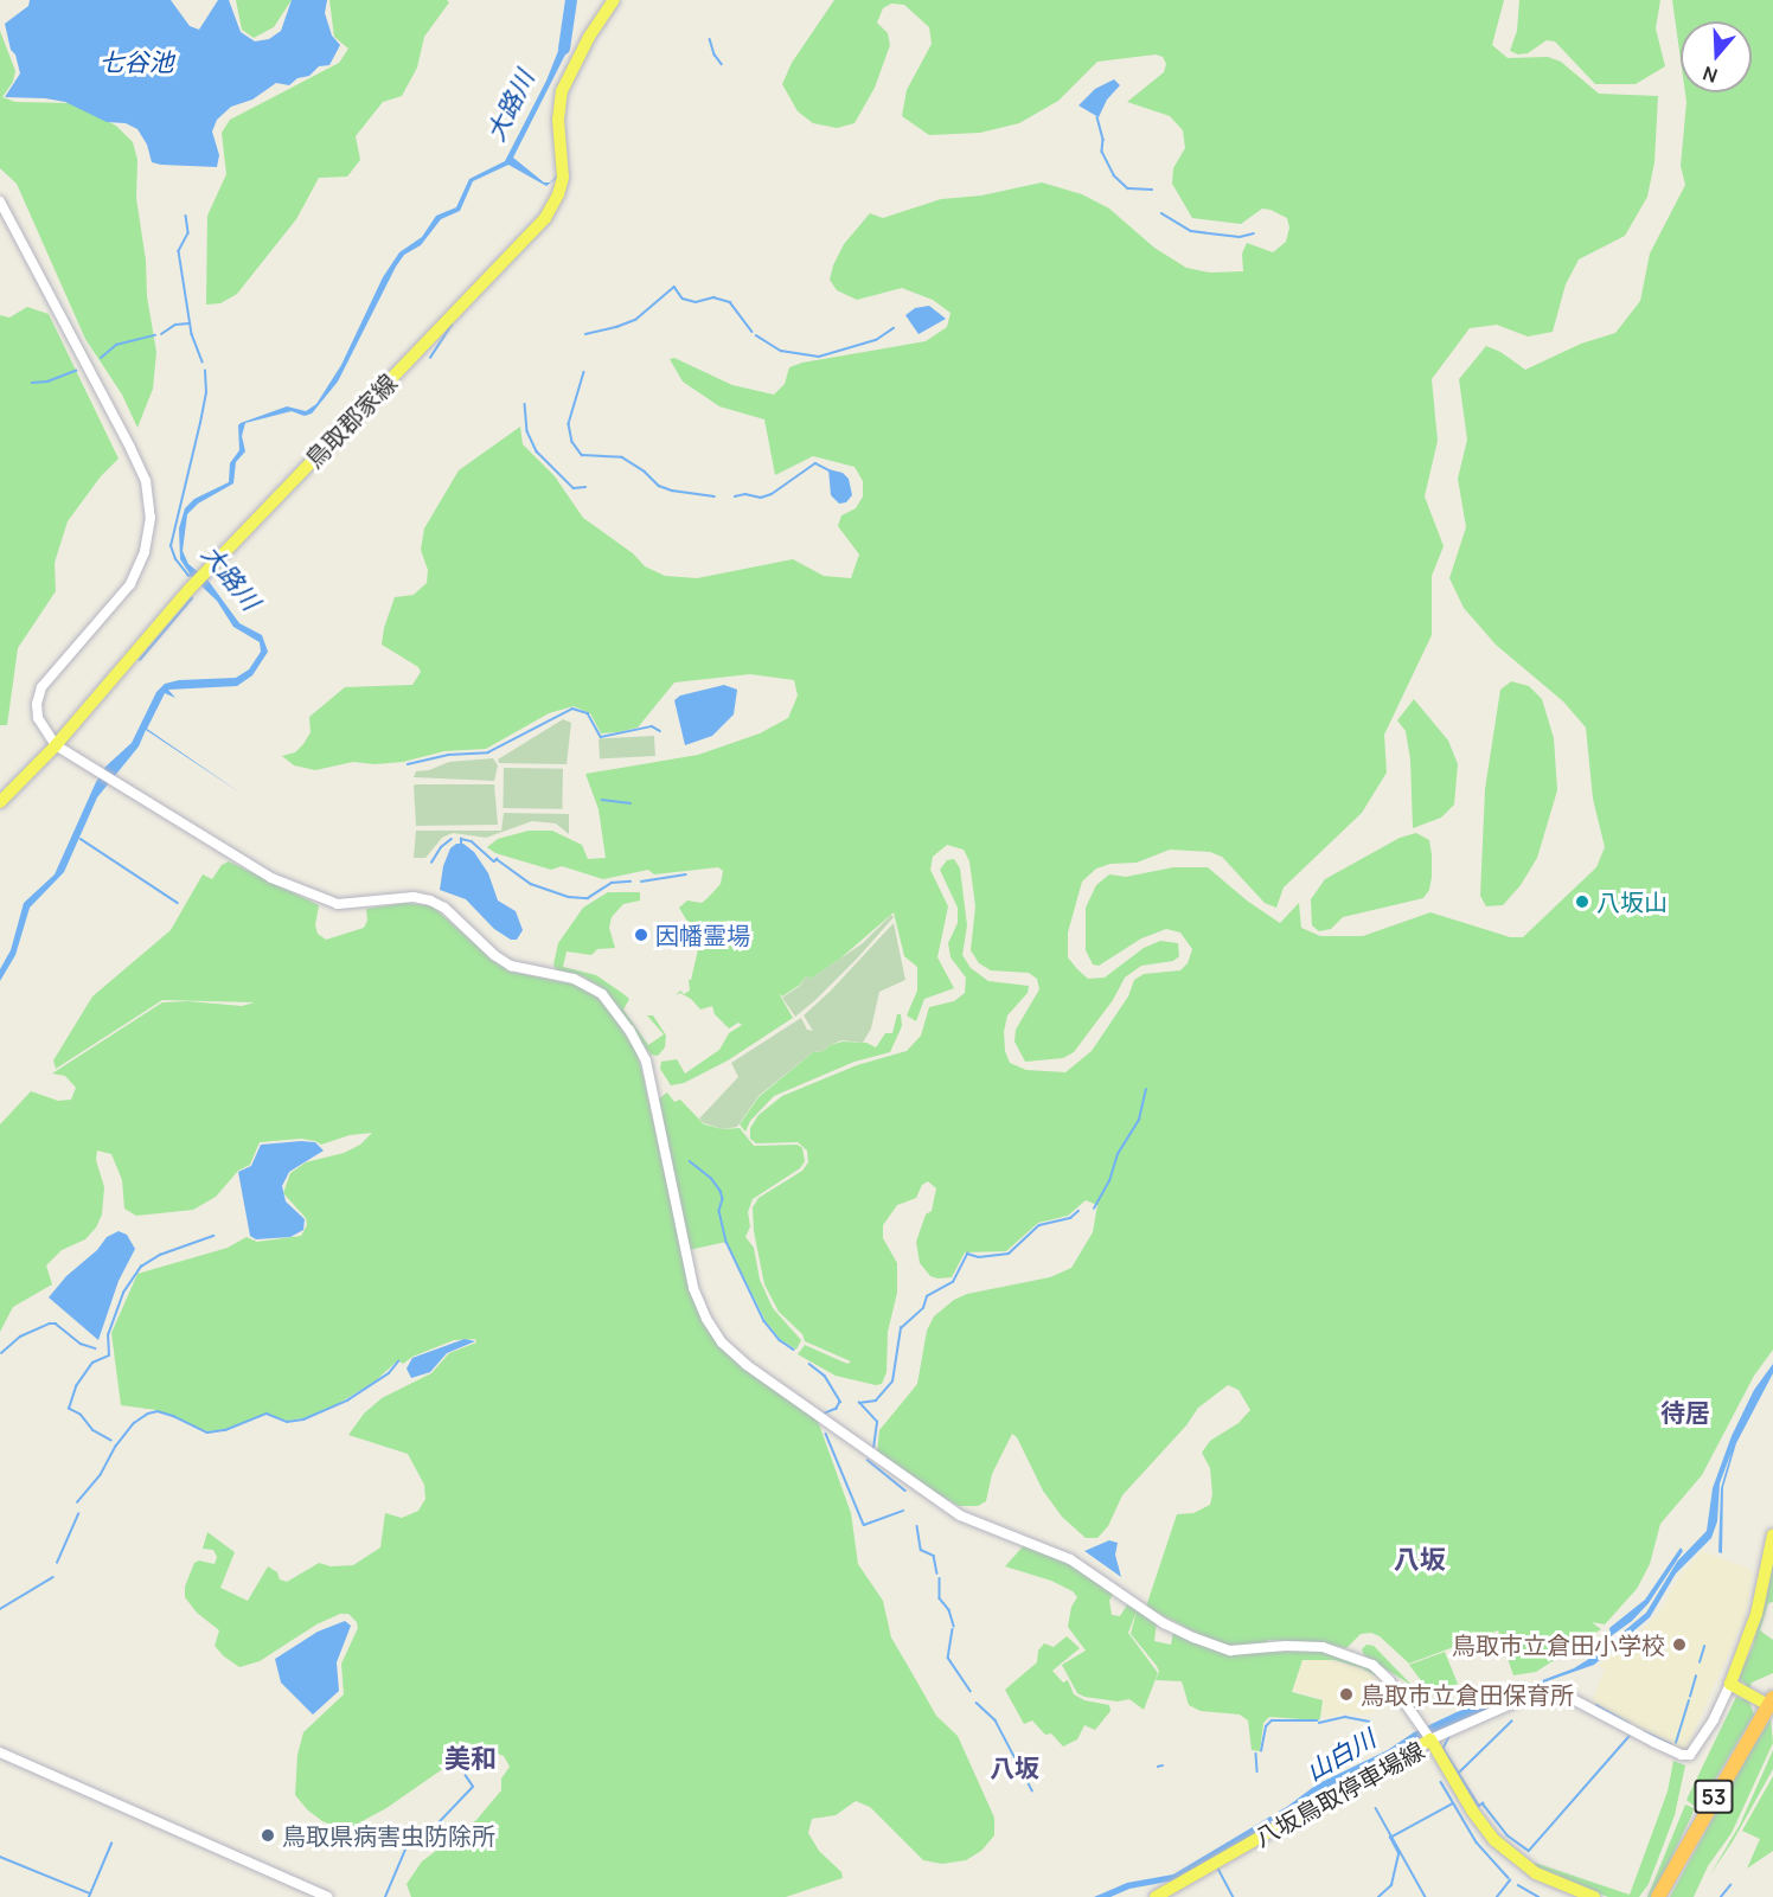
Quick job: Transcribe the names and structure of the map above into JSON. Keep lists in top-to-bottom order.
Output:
{
  "streets": {
    "highway": ["53"],
    "main road": ["鳥取郡家線", "八坂鳥取停車場線"]
  },
  "districts": [
    "待居",
    "八坂",
    "美和",
    "八坂"
  ],
  "water": ["七谷池", "大路川", "山白川"],
  "places": [
    "八坂山",
    "因幡霊場",
    "鳥取市立倉田小学校",
    "鳥取市立倉田保育所",
    "鳥取県病害虫防除所"
  ],
  "north": "bottom"
}
